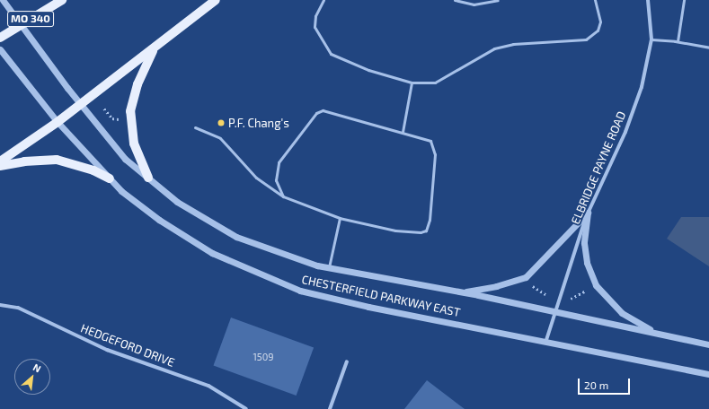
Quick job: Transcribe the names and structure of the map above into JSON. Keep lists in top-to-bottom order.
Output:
{
  "streets": {
    "main road": ["MO 340"],
    "street": ["ELBRIDGE PAYNE ROAD", "CHESTERFIELD PARKWAY EAST", "HEDGEFORD DRIVE"]
  },
  "crossings": [
    ["ELBRIDGE PAYNE ROAD", "CHESTERFIELD PARKWAY EAST"]
  ],
  "places": ["P.F. Chang's"],
  "house_numbers": ["1509"],
  "scale_bar": "20 m",
  "north": "top right"
}
